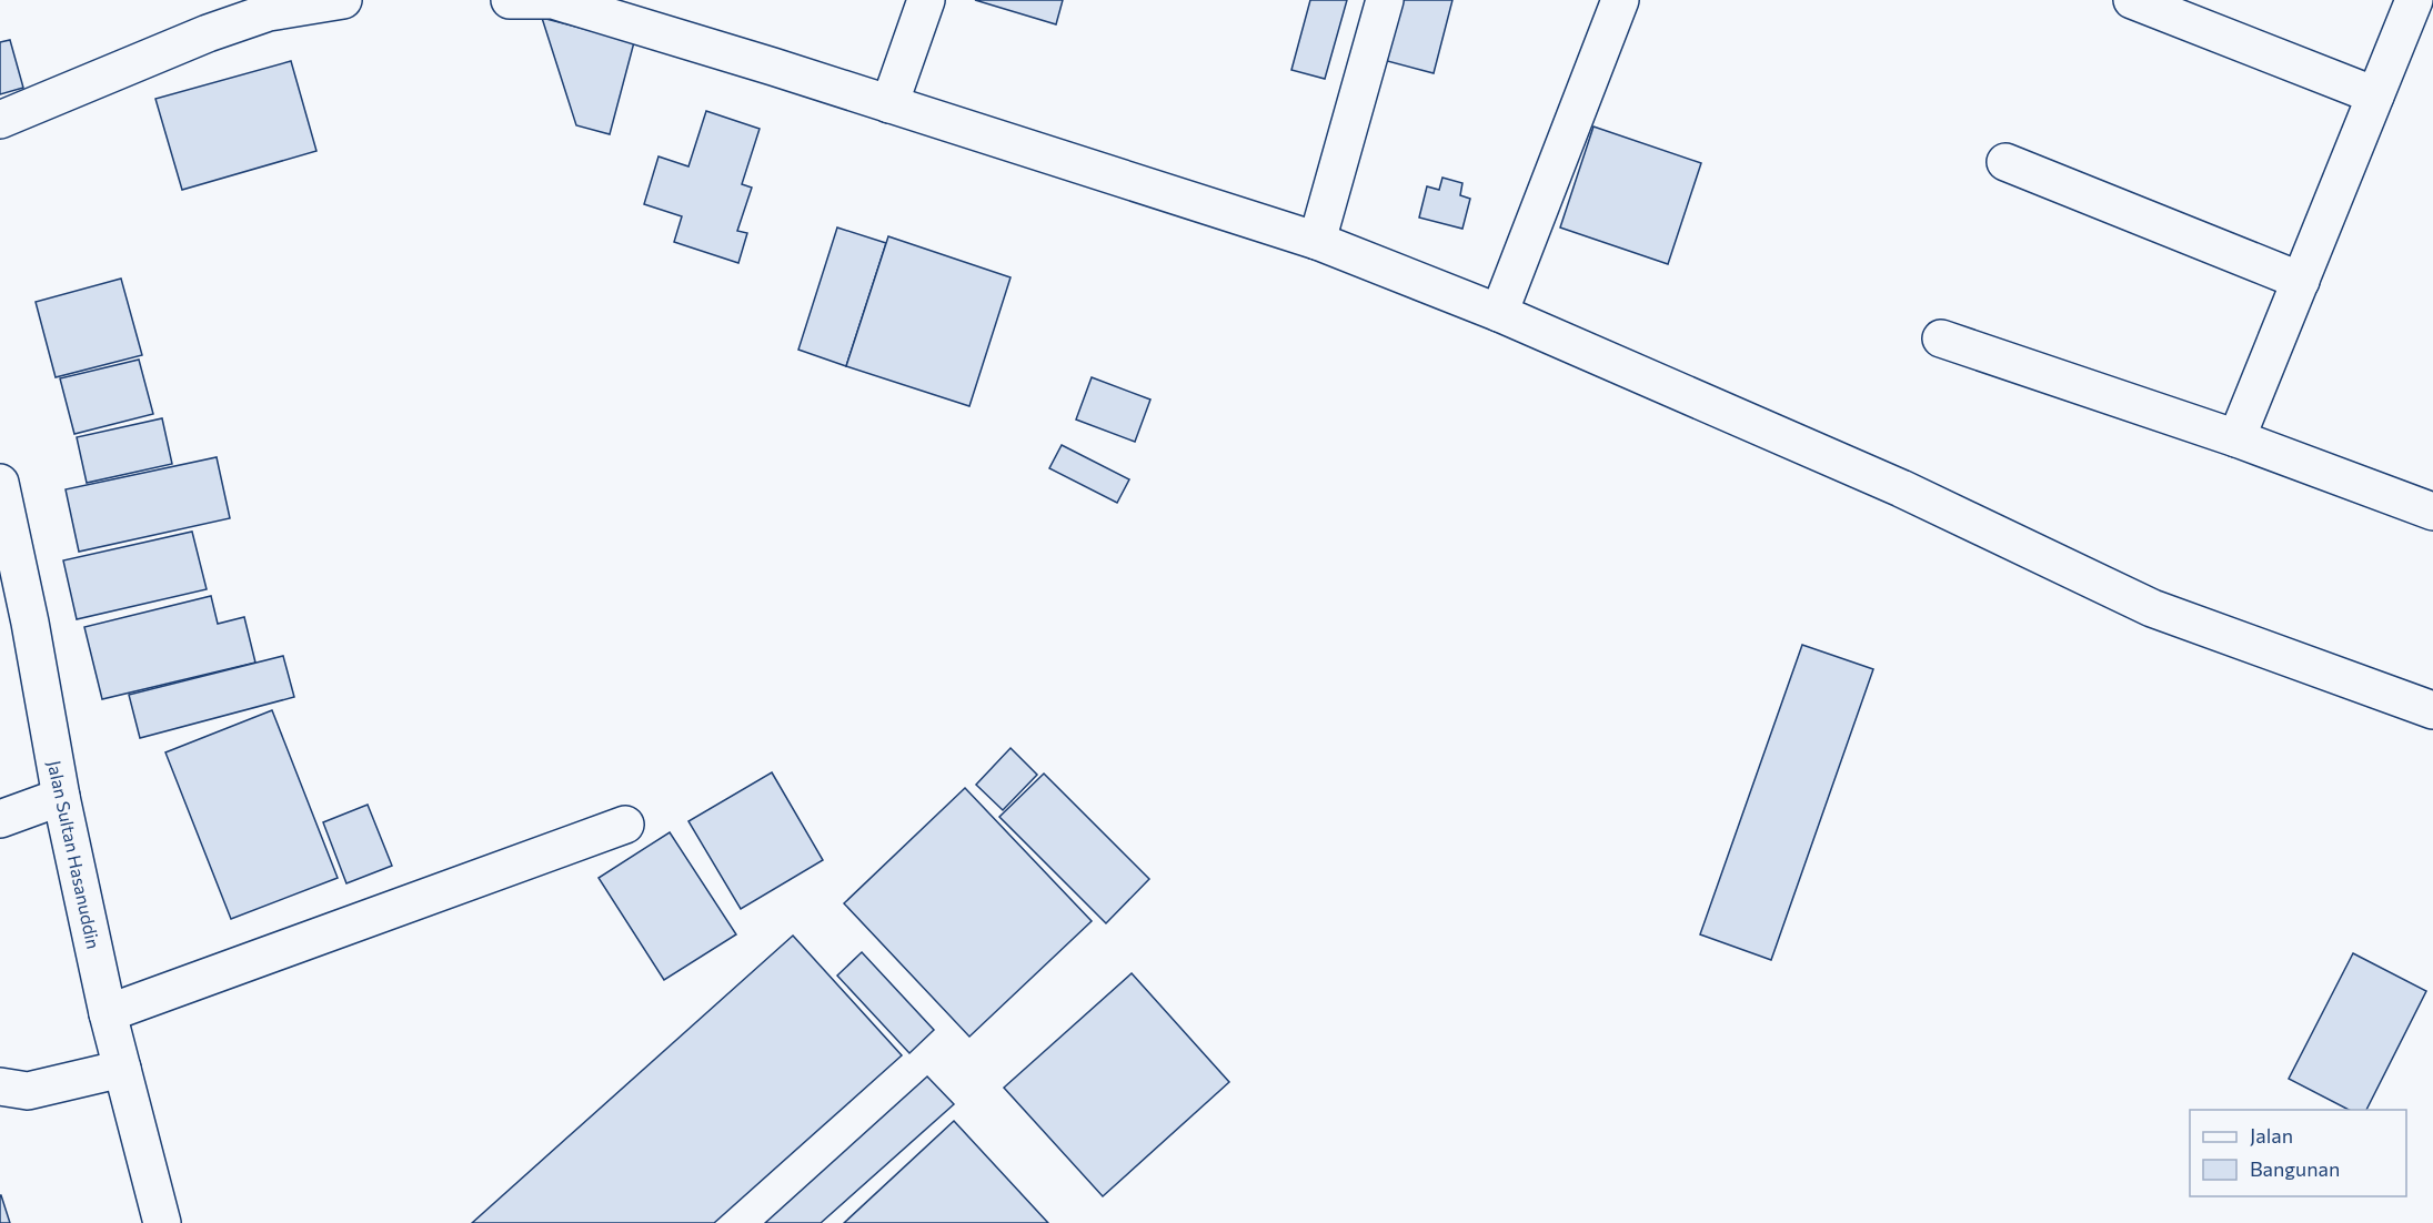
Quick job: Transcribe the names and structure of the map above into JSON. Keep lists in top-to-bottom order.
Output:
{
  "streets": {
    "street": ["Jalan Sultan Hasanuddin"]
  },
  "legend": ["Jalan", "Bangunan"]
}
